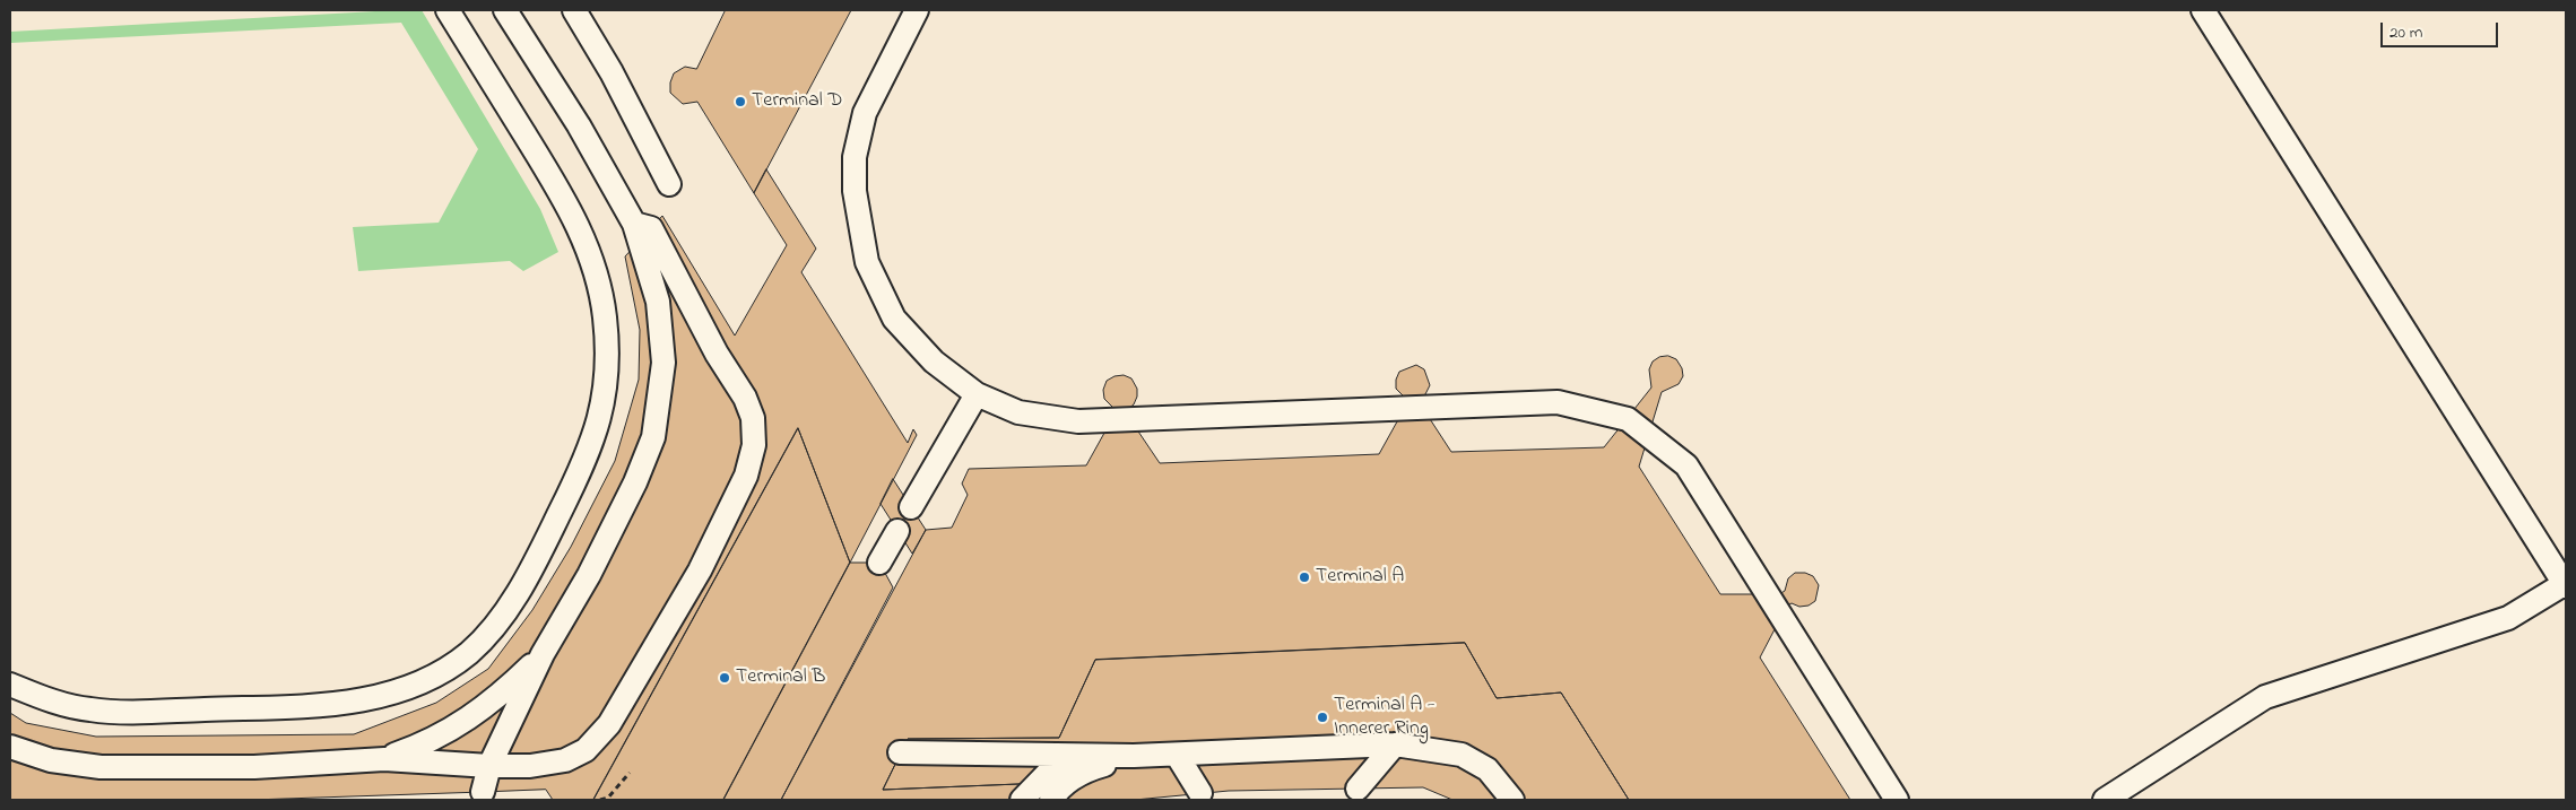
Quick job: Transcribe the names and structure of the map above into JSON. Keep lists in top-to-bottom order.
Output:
{
  "places": [
    "Terminal D",
    "Terminal A",
    "Terminal B",
    "Terminal A - Innerer Ring"
  ],
  "scale_bar": "20 m"
}
